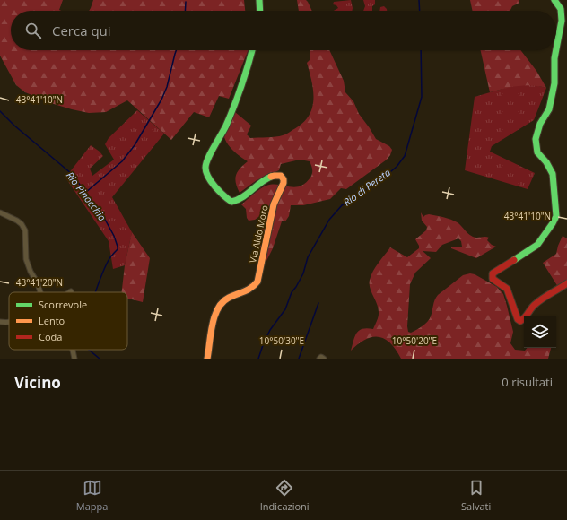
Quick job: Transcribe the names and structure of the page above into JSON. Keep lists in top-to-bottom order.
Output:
{
  "streets": {
    "main road": ["Via Aldo Moro"]
  },
  "water": ["Rio di Pereta", "Rio Pinocchio"],
  "legend": ["Scorrevole", "Lento", "Coda"],
  "page": {
    "search": "Cerca qui",
    "heading": ["Vicino", "0 risultati"],
    "nav": ["Mappa", "Indicazioni", "Salvati"]
  },
  "coordinates": [
    "43°41'10\"N",
    "43°41'20\"N",
    "10°50'30\"E",
    "10°50'20\"E"
  ]
}
